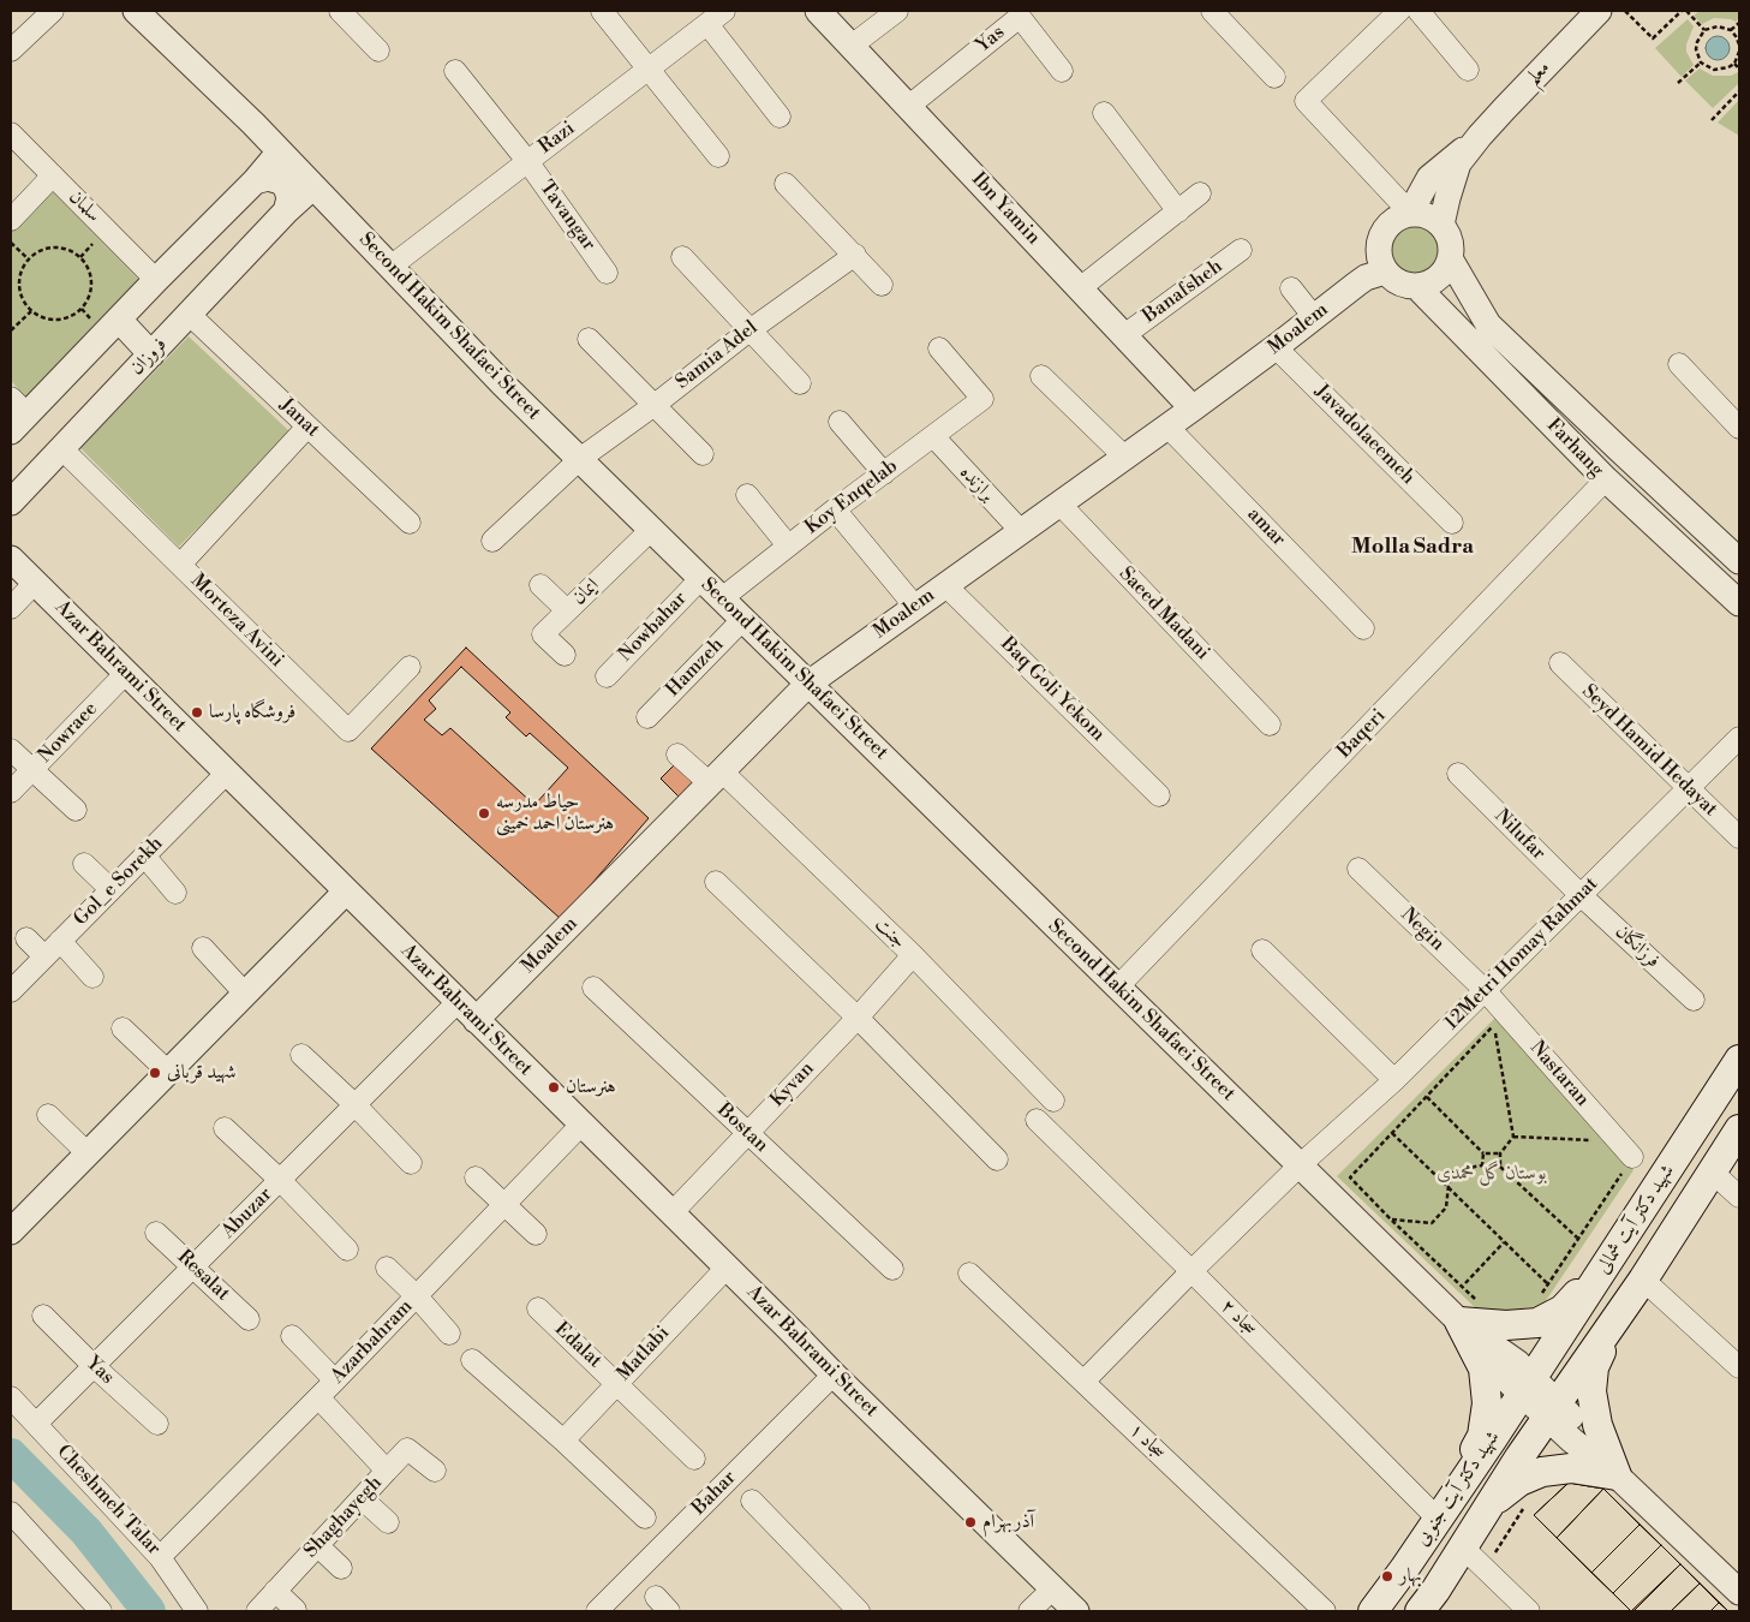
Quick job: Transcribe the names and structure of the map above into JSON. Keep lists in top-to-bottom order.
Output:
{
  "streets": {
    "main road": ["شهید دکتر آیت شمالی", "شهید دکتر آیت جنوبی"],
    "street": [
      "Yas",
      "معلم",
      "Razi",
      "سلمان",
      "Ibn Yamin",
      "Tavangar",
      "Banafsheh",
      "Second Hakim Shafaei Street",
      "Moalem",
      "Samia Adel",
      "فروزان",
      "Janat",
      "Javadolaeemeh",
      "Farhang",
      "برازنده",
      "Koy Enqelab",
      "amar",
      "ایمان",
      "Saeed Madani",
      "Morteza Avini",
      "Nowbahar",
      "Azar Bahrami Street",
      "Hamzeh",
      "Baq Goli Yekom",
      "Nowraee",
      "Baqeri",
      "Seyd Hamid Hedayat",
      "Nilufar",
      "Gol_e Sorekh",
      "Negin",
      "جنت",
      "فرزانگان",
      "12Metri Homay Rahmat",
      "Nastaran",
      "Kyvan",
      "Bostan",
      "Abuzar",
      "Resalat",
      "سجاد ۲",
      "Azarbahram",
      "Edalat",
      "Matlabi",
      "سجاد ۱",
      "Bahar",
      "Cheshmeh Talar",
      "Shaghayegh"
    ]
  },
  "crossings": [
    ["Yas", "Ibn Yamin"],
    ["Yas", "Abuzar"],
    ["Razi", "Tavangar"],
    ["Razi", "Second Hakim Shafaei Street"],
    ["Ibn Yamin", "Banafsheh"],
    ["Ibn Yamin", "Moalem"],
    ["Second Hakim Shafaei Street", "Moalem"],
    ["Second Hakim Shafaei Street", "Samia Adel"],
    ["Second Hakim Shafaei Street", "فروزان"],
    ["Second Hakim Shafaei Street", "Koy Enqelab"],
    ["Second Hakim Shafaei Street", "ایمان"],
    ["Second Hakim Shafaei Street", "Nowbahar"],
    ["Second Hakim Shafaei Street", "Hamzeh"],
    ["Second Hakim Shafaei Street", "Baqeri"],
    ["Second Hakim Shafaei Street", "12Metri Homay Rahmat"],
    ["Second Hakim Shafaei Street", "شهید دکتر آیت شمالی"],
    ["Second Hakim Shafaei Street", "شهید دکتر آیت جنوبی"],
    ["Moalem", "Javadolaeemeh"],
    ["Moalem", "Farhang"],
    ["Moalem", "برازنده"],
    ["Moalem", "amar"],
    ["Moalem", "Saeed Madani"],
    ["Moalem", "Azar Bahrami Street"],
    ["Moalem", "Baq Goli Yekom"],
    ["Moalem", "جنت"],
    ["فروزان", "Janat"],
    ["فروزان", "Morteza Avini"],
    ["Farhang", "Baqeri"],
    ["برازنده", "Koy Enqelab"],
    ["Azar Bahrami Street", "Nowraee"],
    ["Azar Bahrami Street", "Gol_e Sorekh"],
    ["Azar Bahrami Street", "Kyvan"],
    ["Azar Bahrami Street", "Abuzar"],
    ["Azar Bahrami Street", "Azarbahram"],
    ["Azar Bahrami Street", "Matlabi"],
    ["Azar Bahrami Street", "Bahar"],
    ["Seyd Hamid Hedayat", "12Metri Homay Rahmat"],
    ["Nilufar", "فرزانگان"],
    ["Nilufar", "12Metri Homay Rahmat"],
    ["Negin", "12Metri Homay Rahmat"],
    ["Negin", "Nastaran"],
    ["جنت", "Kyvan"],
    ["فرزانگان", "12Metri Homay Rahmat"],
    ["12Metri Homay Rahmat", "Nastaran"],
    ["12Metri Homay Rahmat", "سجاد ۲"],
    ["12Metri Homay Rahmat", "سجاد ۱"],
    ["Kyvan", "Bostan"],
    ["Abuzar", "Resalat"],
    ["Abuzar", "Cheshmeh Talar"],
    ["شهید دکتر آیت شمالی", "شهید دکتر آیت جنوبی"],
    ["سجاد ۲", "شهید دکتر آیت جنوبی"],
    ["Azarbahram", "Cheshmeh Talar"],
    ["Azarbahram", "Shaghayegh"],
    ["Edalat", "Matlabi"]
  ],
  "districts": ["Molla Sadra"],
  "parks": ["بوستان گل محمدی"],
  "places": [
    "فروشگاه پارسا",
    "حیاط مدرسه هنرستان احمد خمینی",
    "شهید قربانی",
    "هنرستان",
    "آذربهرام",
    "بهار"
  ]
}
